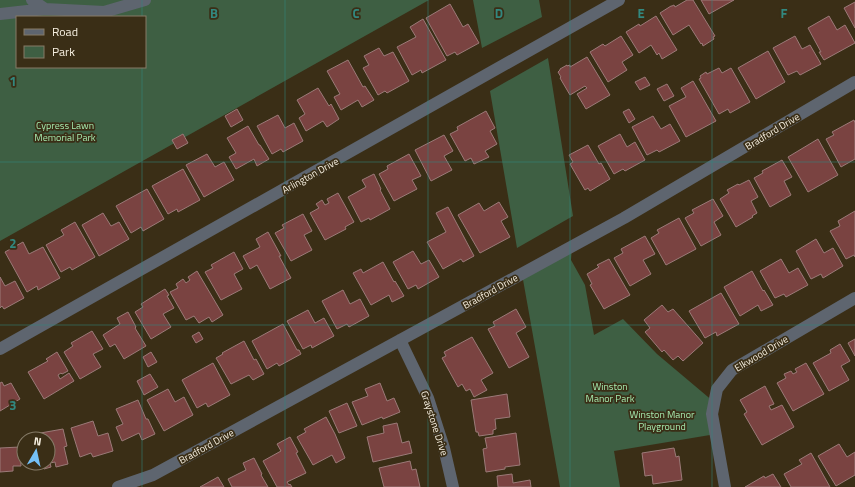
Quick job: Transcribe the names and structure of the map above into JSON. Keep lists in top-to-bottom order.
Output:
{
  "streets": {
    "street": [
      "Bradford Drive",
      "Arlington Drive",
      "Elkwood Drive",
      "Graystone Drive"
    ]
  },
  "crossings": [
    ["Bradford Drive", "Graystone Drive"]
  ],
  "parks": ["Cypress Lawn Memorial Park", "Winston Manor Park", "Winston Manor Playground"],
  "legend": ["Road", "Park"],
  "north": "top",
  "grid": {
    "columns": [
      "B",
      "C",
      "D",
      "E",
      "F"
    ],
    "rows": ["1", "2", "3"]
  }
}
